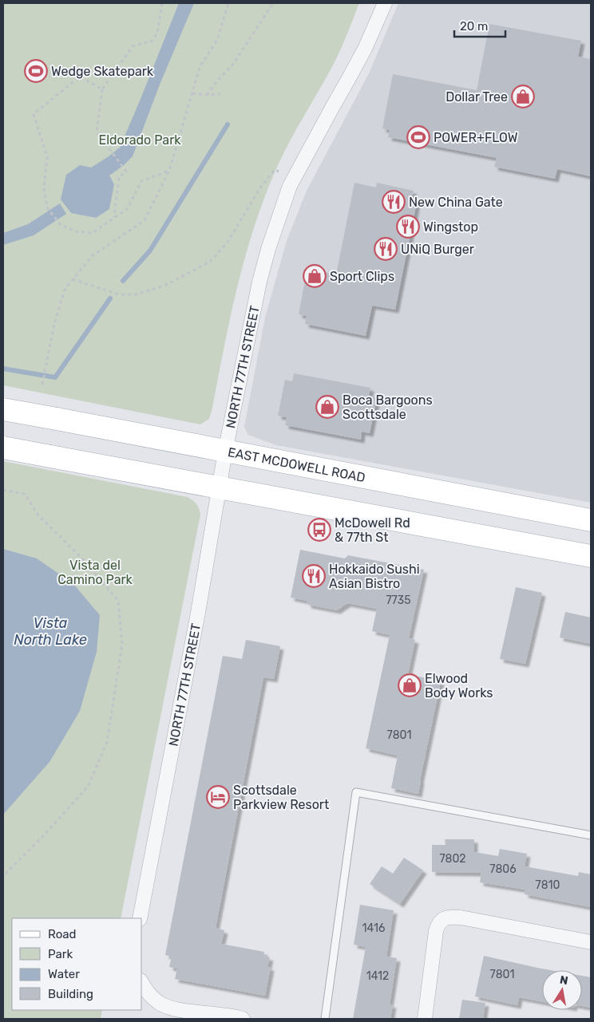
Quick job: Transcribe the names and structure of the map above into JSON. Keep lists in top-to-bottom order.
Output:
{
  "streets": {
    "main road": ["EAST MCDOWELL ROAD"],
    "street": ["NORTH 77TH STREET"]
  },
  "crossings": [
    ["NORTH 77TH STREET", "EAST MCDOWELL ROAD"]
  ],
  "water": ["Vista North Lake"],
  "parks": ["Eldorado Park", "Vista del Camino Park"],
  "places": {
    "sports": ["Wedge Skatepark", "POWER+FLOW"],
    "shop": [
      "Dollar Tree",
      "Sport Clips",
      "Boca Bargoons Scottsdale",
      "Elwood Body Works"
    ],
    "restaurant": [
      "New China Gate",
      "Wingstop",
      "UNiQ Burger",
      "Hokkaido Sushi Asian Bistro"
    ],
    "bus stop": ["McDowell Rd & 77th St"],
    "hotel": ["Scottsdale Parkview Resort"]
  },
  "house_numbers": [
    "7735",
    "7801",
    "7802",
    "7806",
    "7810",
    "1416",
    "7801",
    "1412"
  ],
  "legend": [
    "Road",
    "Park",
    "Water",
    "Building"
  ],
  "scale_bar": "20 m",
  "north": "top"
}
